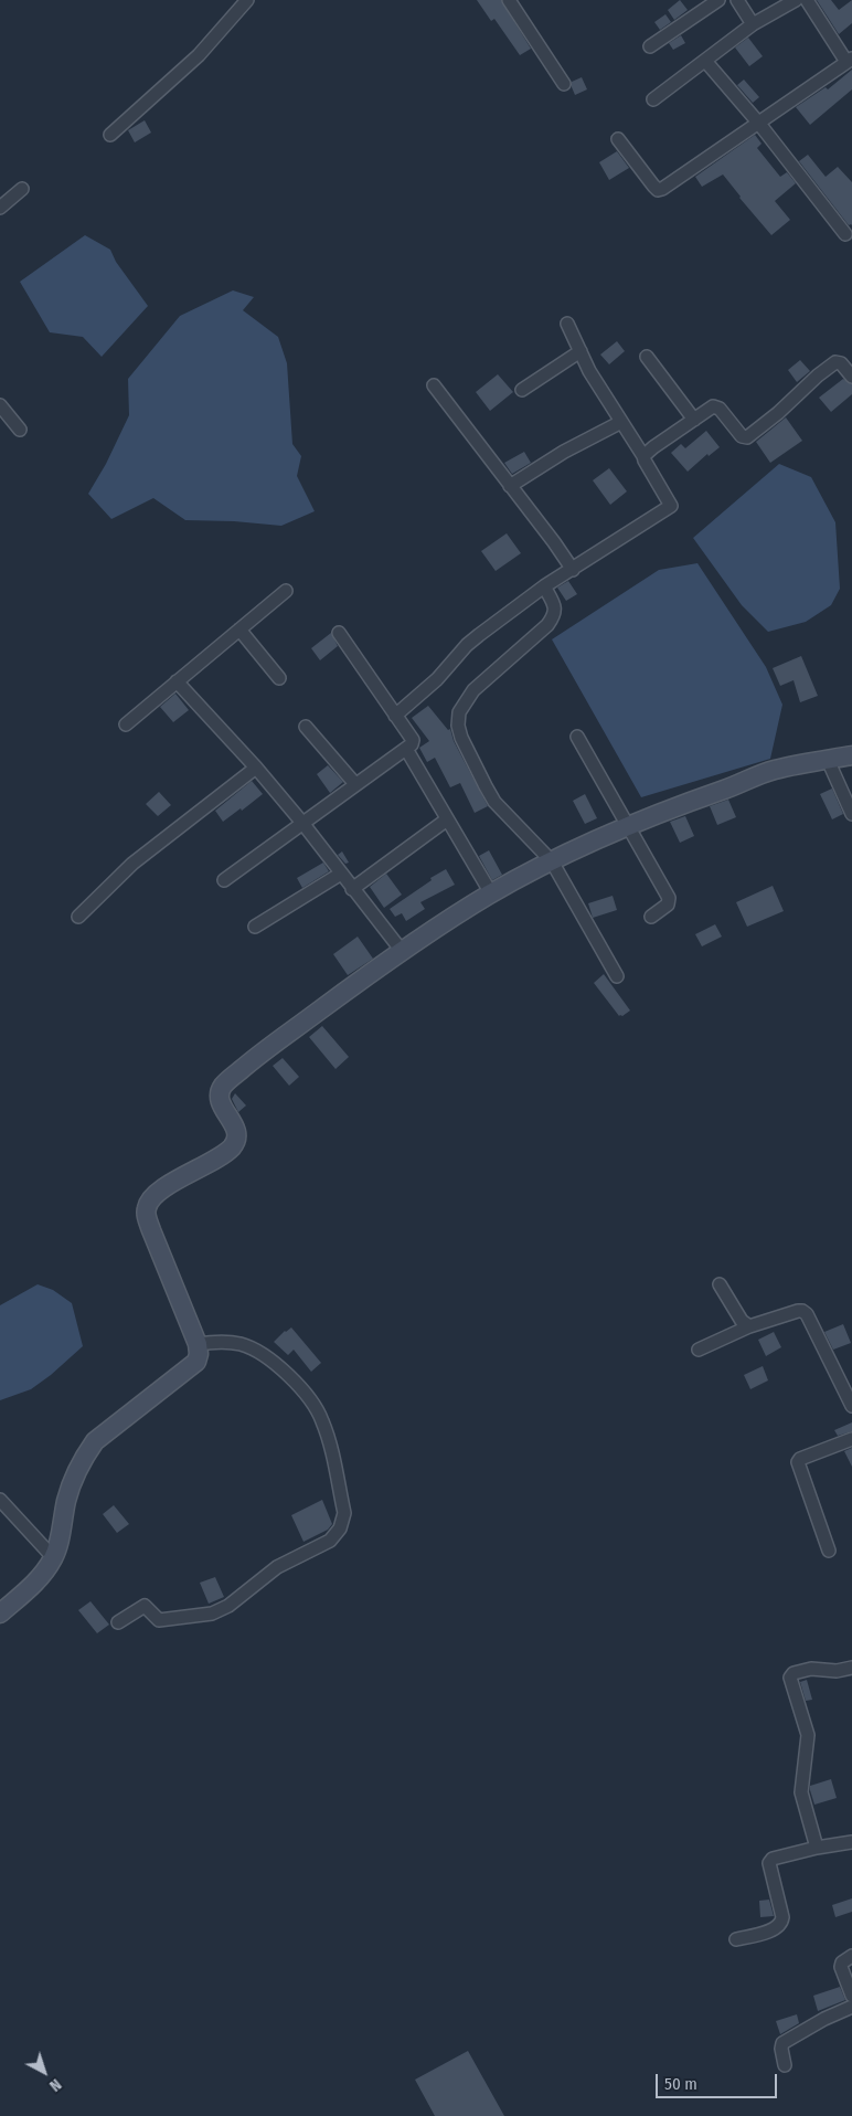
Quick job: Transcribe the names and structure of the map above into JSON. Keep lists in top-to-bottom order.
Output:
{
  "scale_bar": "50 m",
  "north": "bottom right"
}
